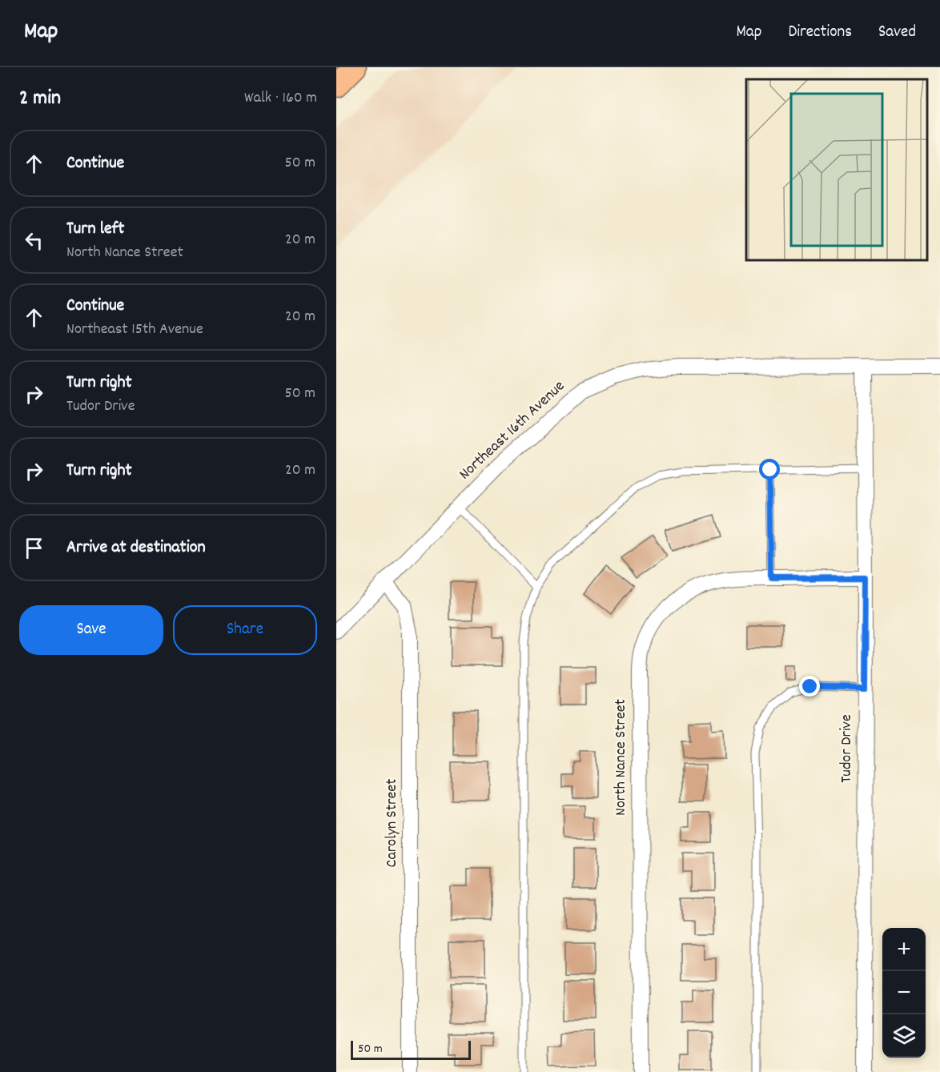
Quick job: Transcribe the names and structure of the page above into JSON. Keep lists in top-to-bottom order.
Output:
{
  "streets": {
    "street": [
      "Northeast 16th Avenue",
      "Tudor Drive",
      "North Nance Street",
      "Carolyn Street"
    ]
  },
  "crossings": [
    ["Northeast 16th Avenue", "Tudor Drive"],
    ["Northeast 16th Avenue", "Carolyn Street"],
    ["Tudor Drive", "North Nance Street"]
  ],
  "scale_bar": "50 m",
  "page": {
    "header": "Map",
    "nav": ["Map", "Directions", "Saved"],
    "heading": ["2 min", "Walk · 160 m"],
    "list": [
      ["Continue", "50 m"],
      ["Turn left", "North Nance Street", "20 m"],
      ["Continue", "Northeast 15th Avenue", "20 m"],
      ["Turn right", "Tudor Drive", "50 m"],
      ["Turn right", "20 m"],
      "Arrive at destination"
    ],
    "buttons": ["Save", "Share"],
    "map_buttons": ["+", "−"],
    "scale": "50 m"
  }
}
